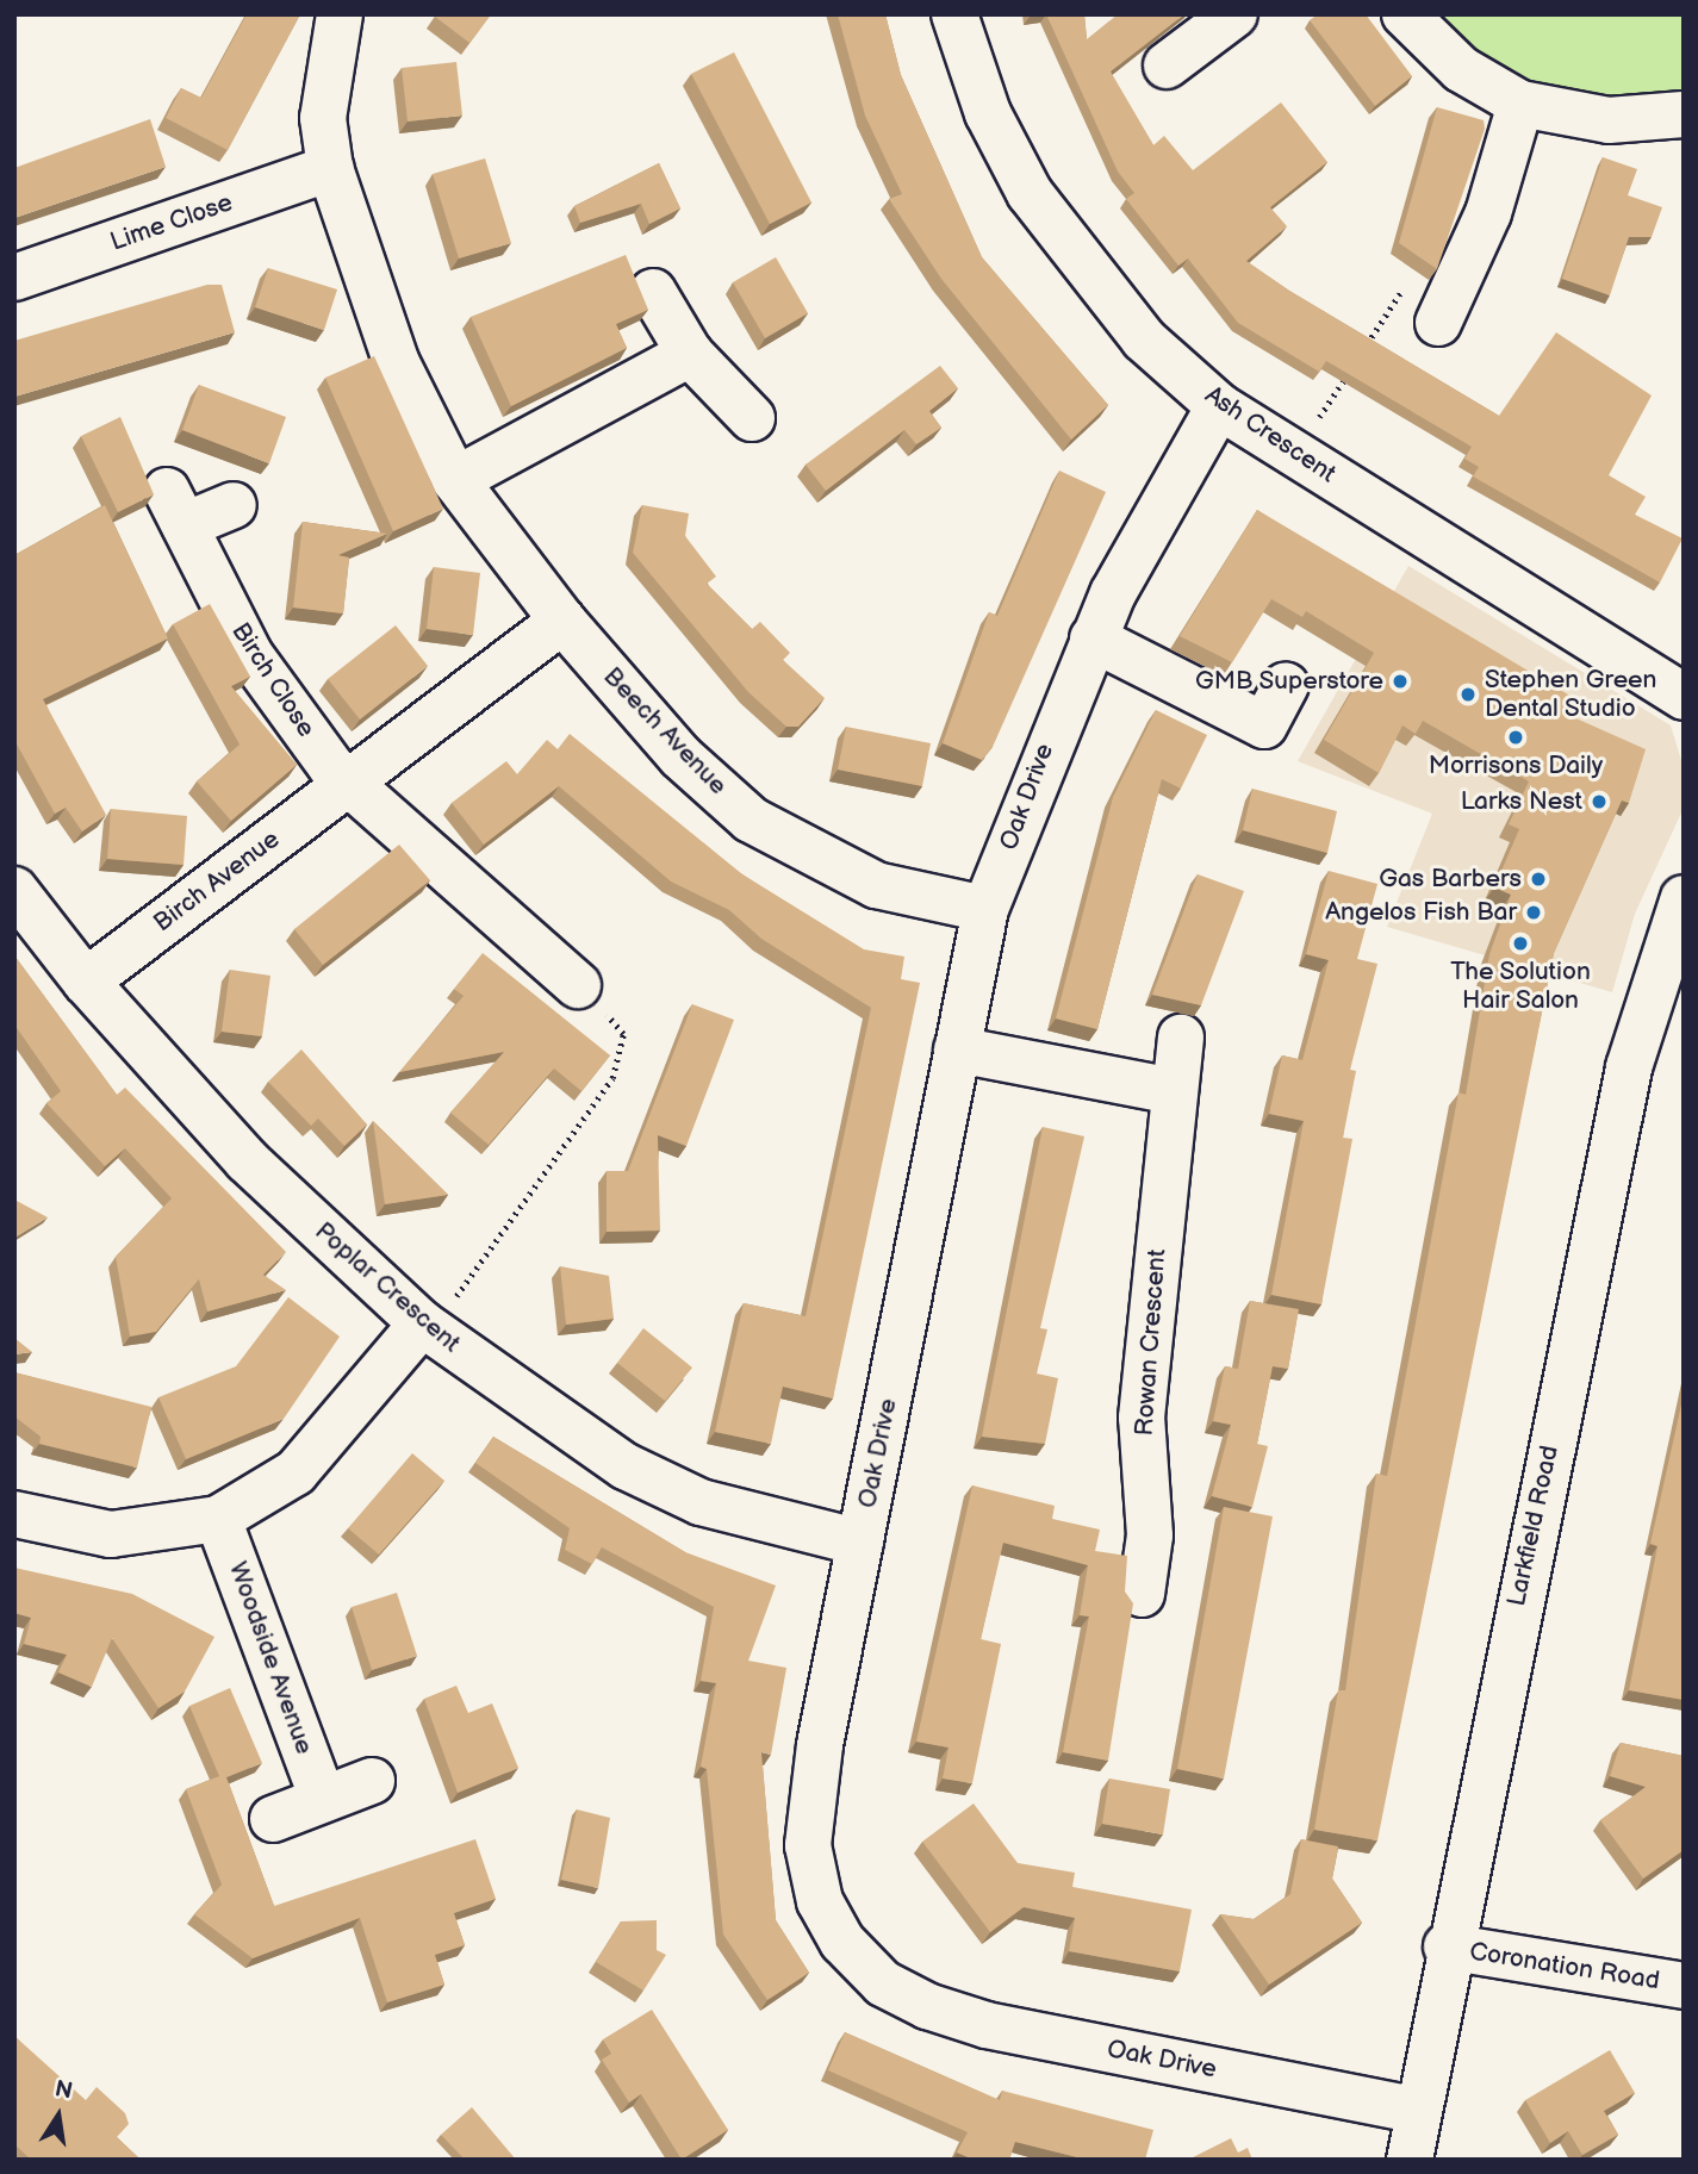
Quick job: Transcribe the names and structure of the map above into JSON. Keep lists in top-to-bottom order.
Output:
{
  "streets": {
    "street": [
      "Lime Close",
      "Ash Crescent",
      "Birch Close",
      "Beech Avenue",
      "Oak Drive",
      "Birch Avenue",
      "Poplar Crescent",
      "Rowan Crescent",
      "Larkfield Road",
      "Woodside Avenue",
      "Coronation Road"
    ]
  },
  "crossings": [
    ["Lime Close", "Beech Avenue"],
    ["Ash Crescent", "Oak Drive"],
    ["Birch Close", "Birch Avenue"],
    ["Beech Avenue", "Oak Drive"],
    ["Beech Avenue", "Birch Avenue"],
    ["Oak Drive", "Poplar Crescent"],
    ["Oak Drive", "Larkfield Road"],
    ["Birch Avenue", "Poplar Crescent"],
    ["Larkfield Road", "Coronation Road"]
  ],
  "places": [
    "GMB Superstore",
    "Stephen Green Dental Studio",
    "Morrisons Daily",
    "Larks Nest",
    "Gas Barbers",
    "Angelos Fish Bar",
    "The Solution Hair Salon"
  ],
  "north": "top"
}
